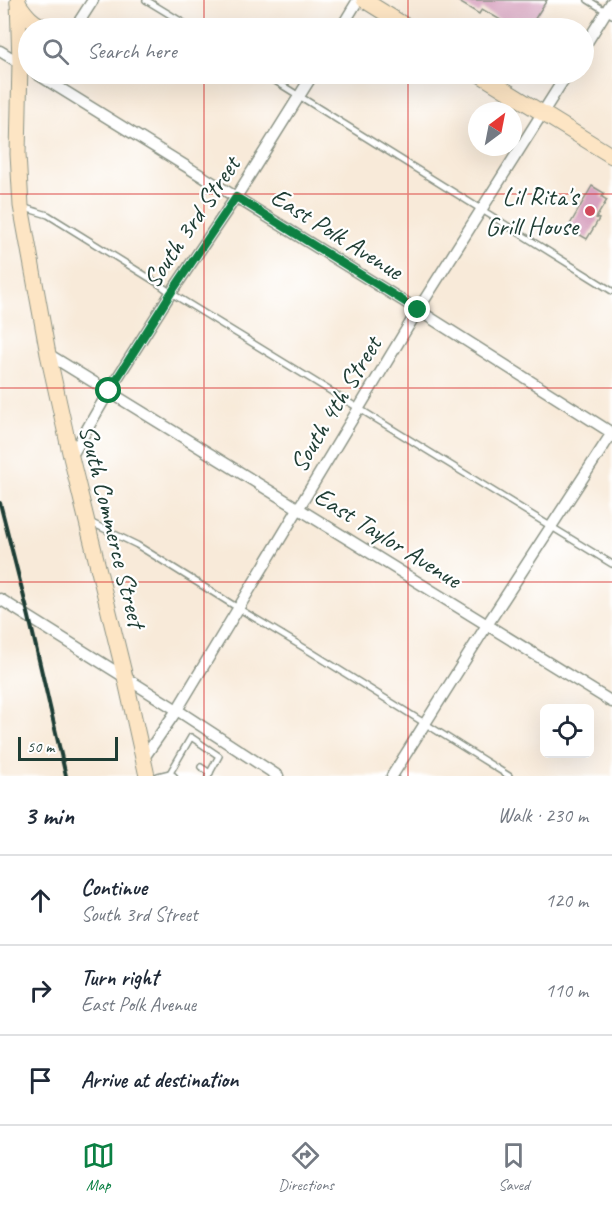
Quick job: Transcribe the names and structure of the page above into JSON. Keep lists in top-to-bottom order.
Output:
{
  "streets": {
    "main road": ["South Commerce Street"],
    "street": [
      "South 3rd Street",
      "East Polk Avenue",
      "South 4th Street",
      "East Taylor Avenue"
    ]
  },
  "crossings": [
    ["South 3rd Street", "East Polk Avenue"],
    ["South 3rd Street", "South Commerce Street"],
    ["South 3rd Street", "East Taylor Avenue"],
    ["East Polk Avenue", "South 4th Street"],
    ["South 4th Street", "South Commerce Street"],
    ["South 4th Street", "East Taylor Avenue"],
    ["South Commerce Street", "East Taylor Avenue"]
  ],
  "places": ["Lil Rita's Grill House"],
  "scale_bar": "50 m",
  "north": "top right",
  "page": {
    "search": "Search here",
    "scale": "50 m",
    "heading": ["3 min", "Walk · 230 m"],
    "list": [
      ["Continue", "South 3rd Street", "120 m"],
      ["Turn right", "East Polk Avenue", "110 m"],
      "Arrive at destination"
    ],
    "nav": ["Map", "Directions", "Saved"]
  }
}
